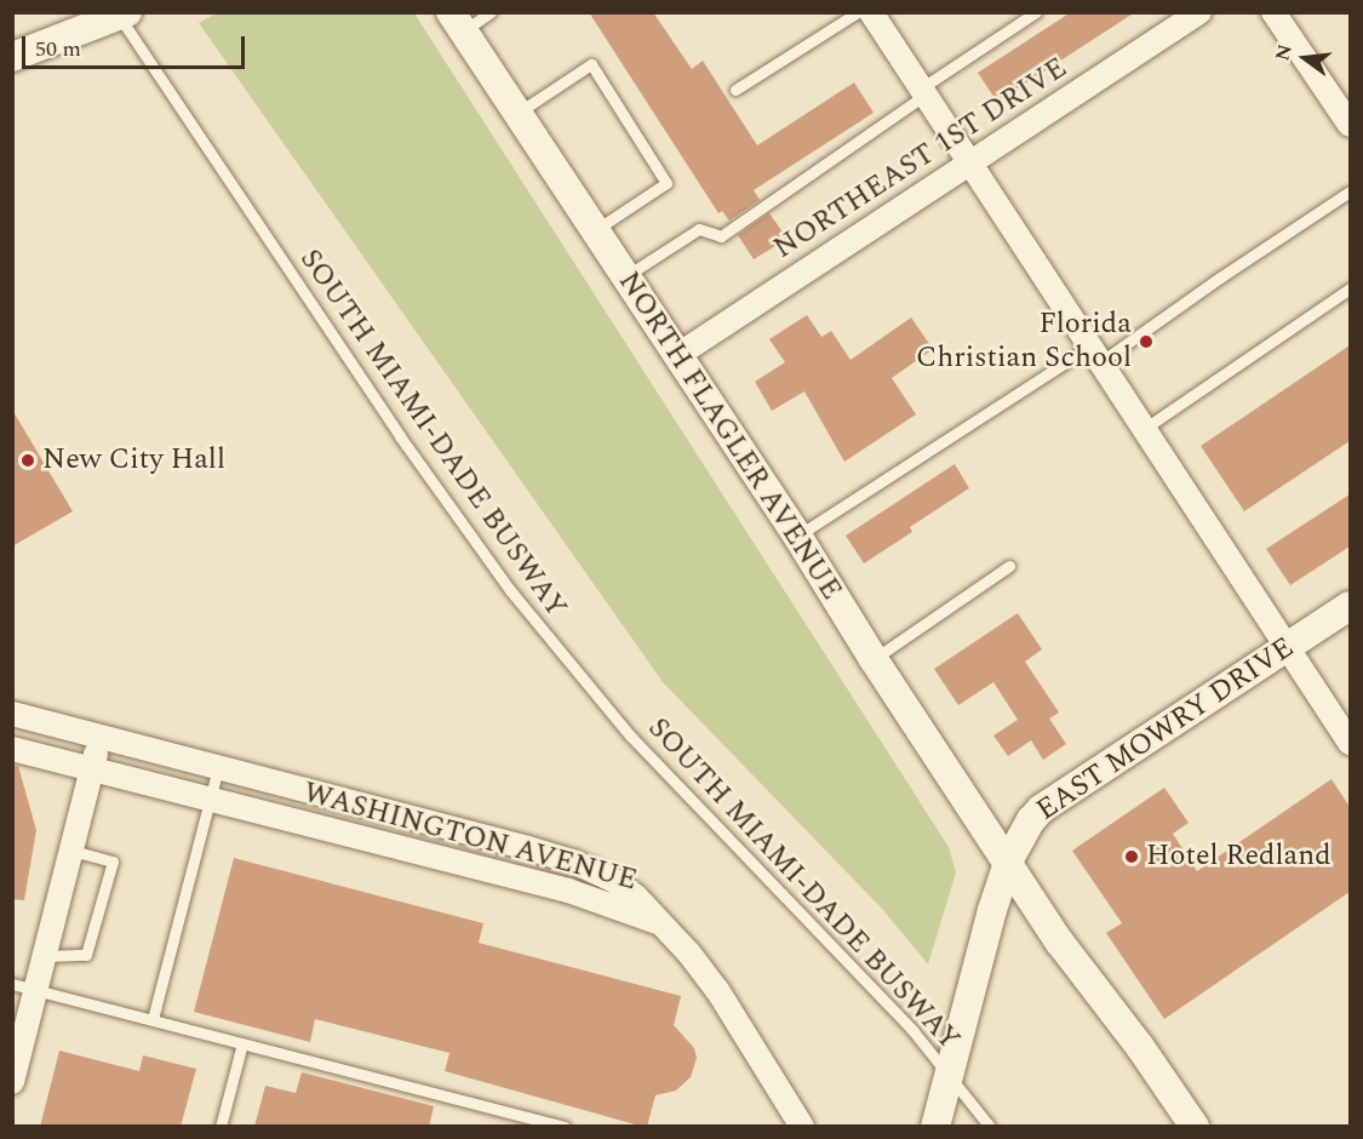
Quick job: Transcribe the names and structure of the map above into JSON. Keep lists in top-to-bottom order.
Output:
{
  "streets": {
    "street": [
      "NORTHEAST 1ST DRIVE",
      "NORTH FLAGLER AVENUE",
      "EAST MOWRY DRIVE",
      "WASHINGTON AVENUE"
    ],
    "lane": ["SOUTH MIAMI-DADE BUSWAY"]
  },
  "crossings": [
    ["NORTHEAST 1ST DRIVE", "NORTH FLAGLER AVENUE"],
    ["SOUTH MIAMI-DADE BUSWAY", "EAST MOWRY DRIVE"],
    ["NORTH FLAGLER AVENUE", "EAST MOWRY DRIVE"]
  ],
  "places": ["Florida Christian School", "New City Hall", "Hotel Redland"],
  "scale_bar": "50 m",
  "north": "left"
}
